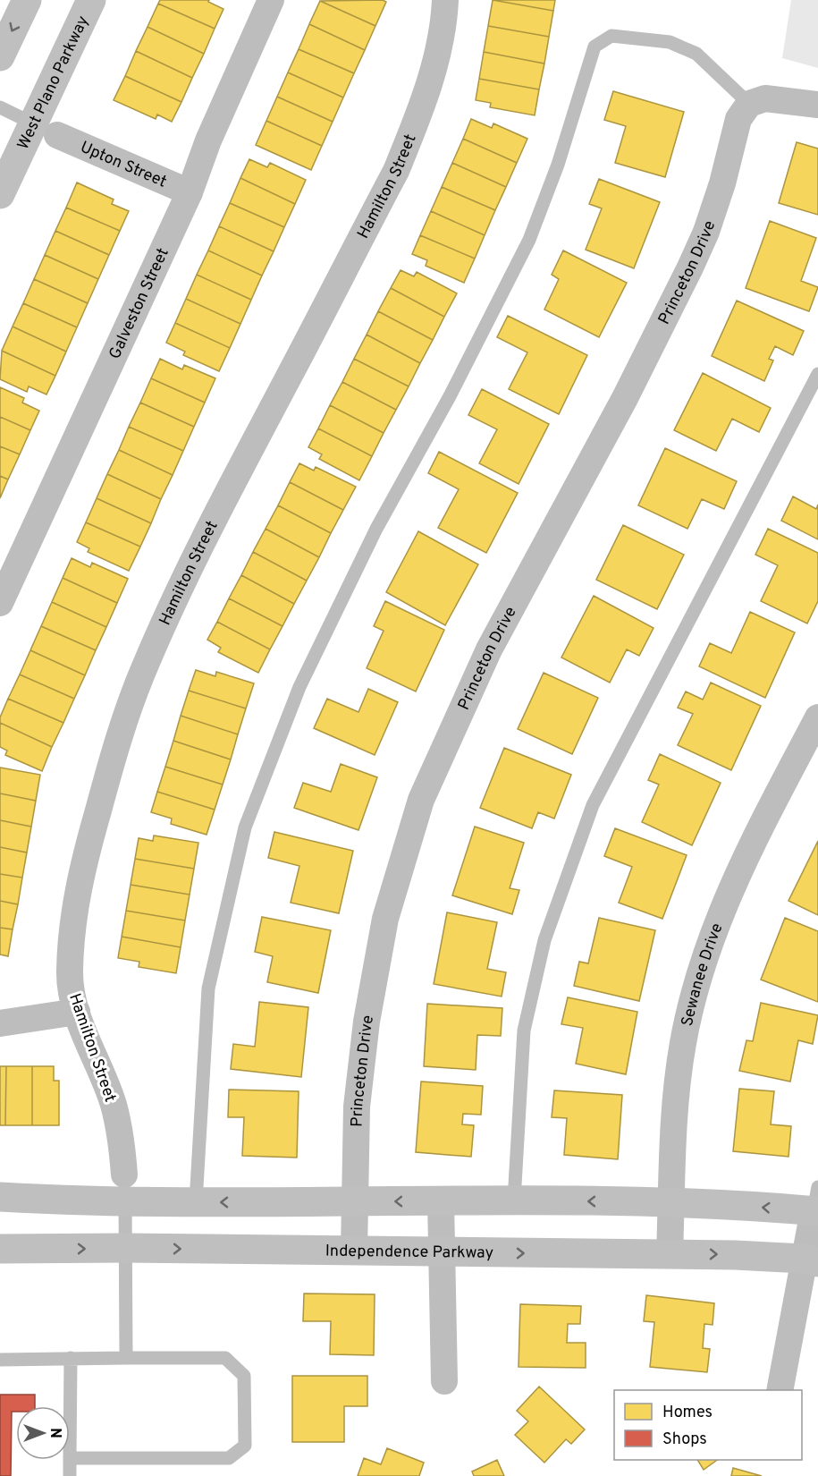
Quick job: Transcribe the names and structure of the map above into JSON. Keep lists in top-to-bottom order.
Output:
{
  "streets": {
    "main road": ["West Plano Parkway", "Independence Parkway"],
    "street": [
      "Upton Street",
      "Hamilton Street",
      "Princeton Drive",
      "Galveston Street",
      "Sewanee Drive"
    ]
  },
  "crossings": [
    ["West Plano Parkway", "Upton Street"],
    ["Upton Street", "Galveston Street"],
    ["Princeton Drive", "Independence Parkway"],
    ["Sewanee Drive", "Independence Parkway"]
  ],
  "legend": ["Homes", "Shops"],
  "north": "right"
}
